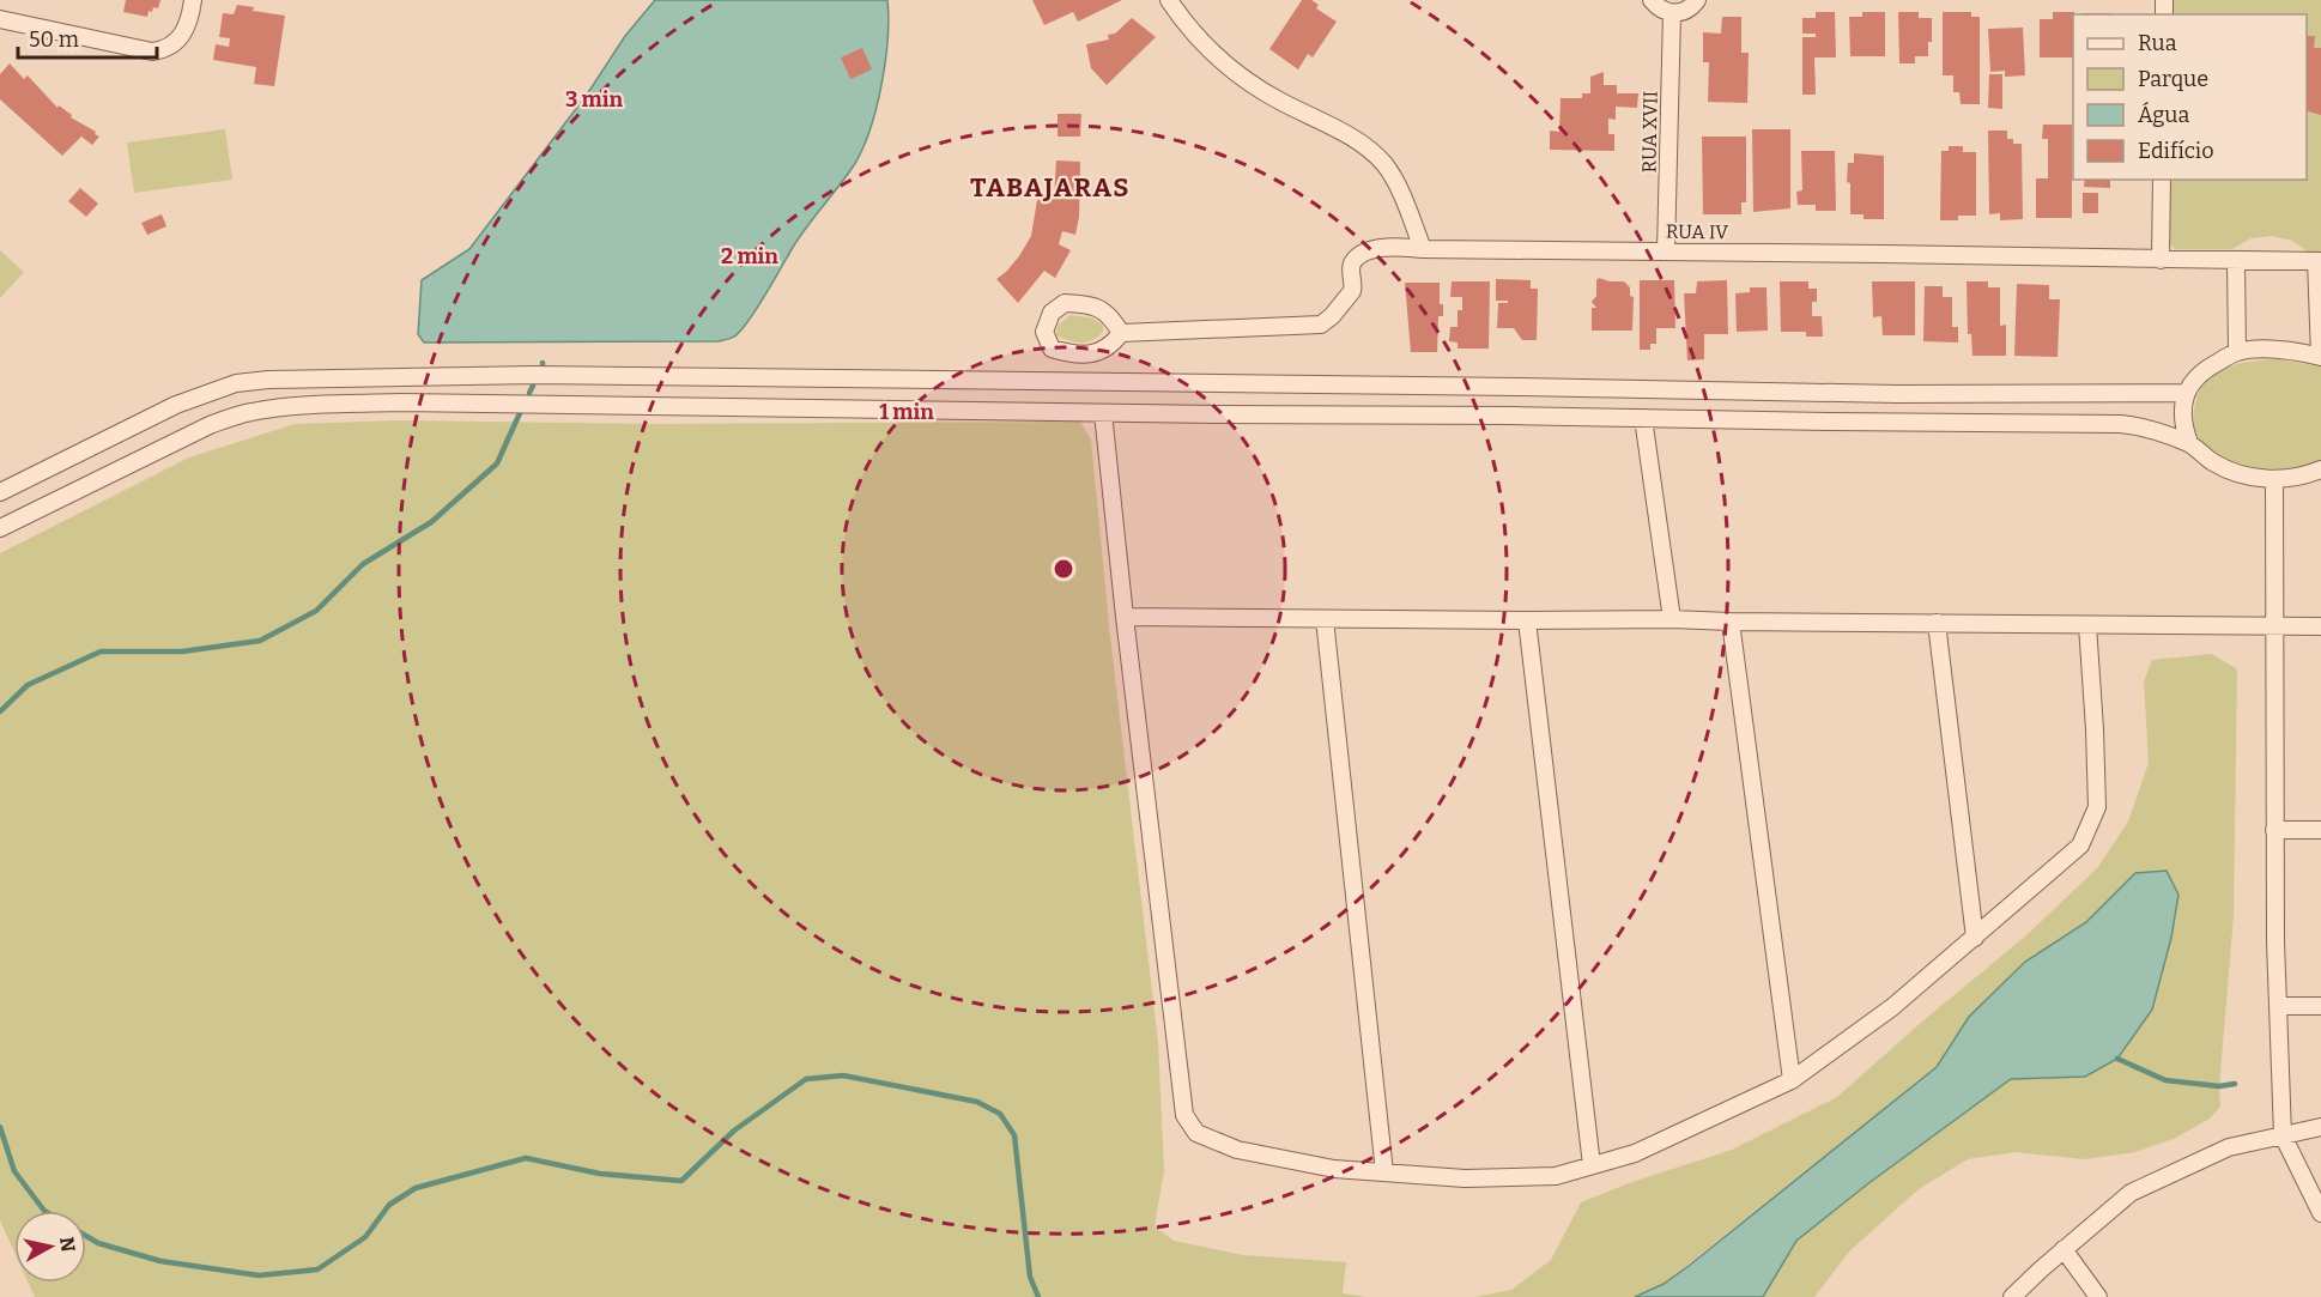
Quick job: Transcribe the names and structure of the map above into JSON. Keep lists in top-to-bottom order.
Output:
{
  "streets": {
    "street": ["RUA XVII", "RUA IV"]
  },
  "crossings": [
    ["RUA XVII", "RUA IV"]
  ],
  "districts": ["TABAJARAS"],
  "legend": [
    "Rua",
    "Parque",
    "Água",
    "Edifício"
  ],
  "scale_bar": "50 m",
  "north": "right",
  "rings": ["3 min", "2 min", "1 min"]
}
